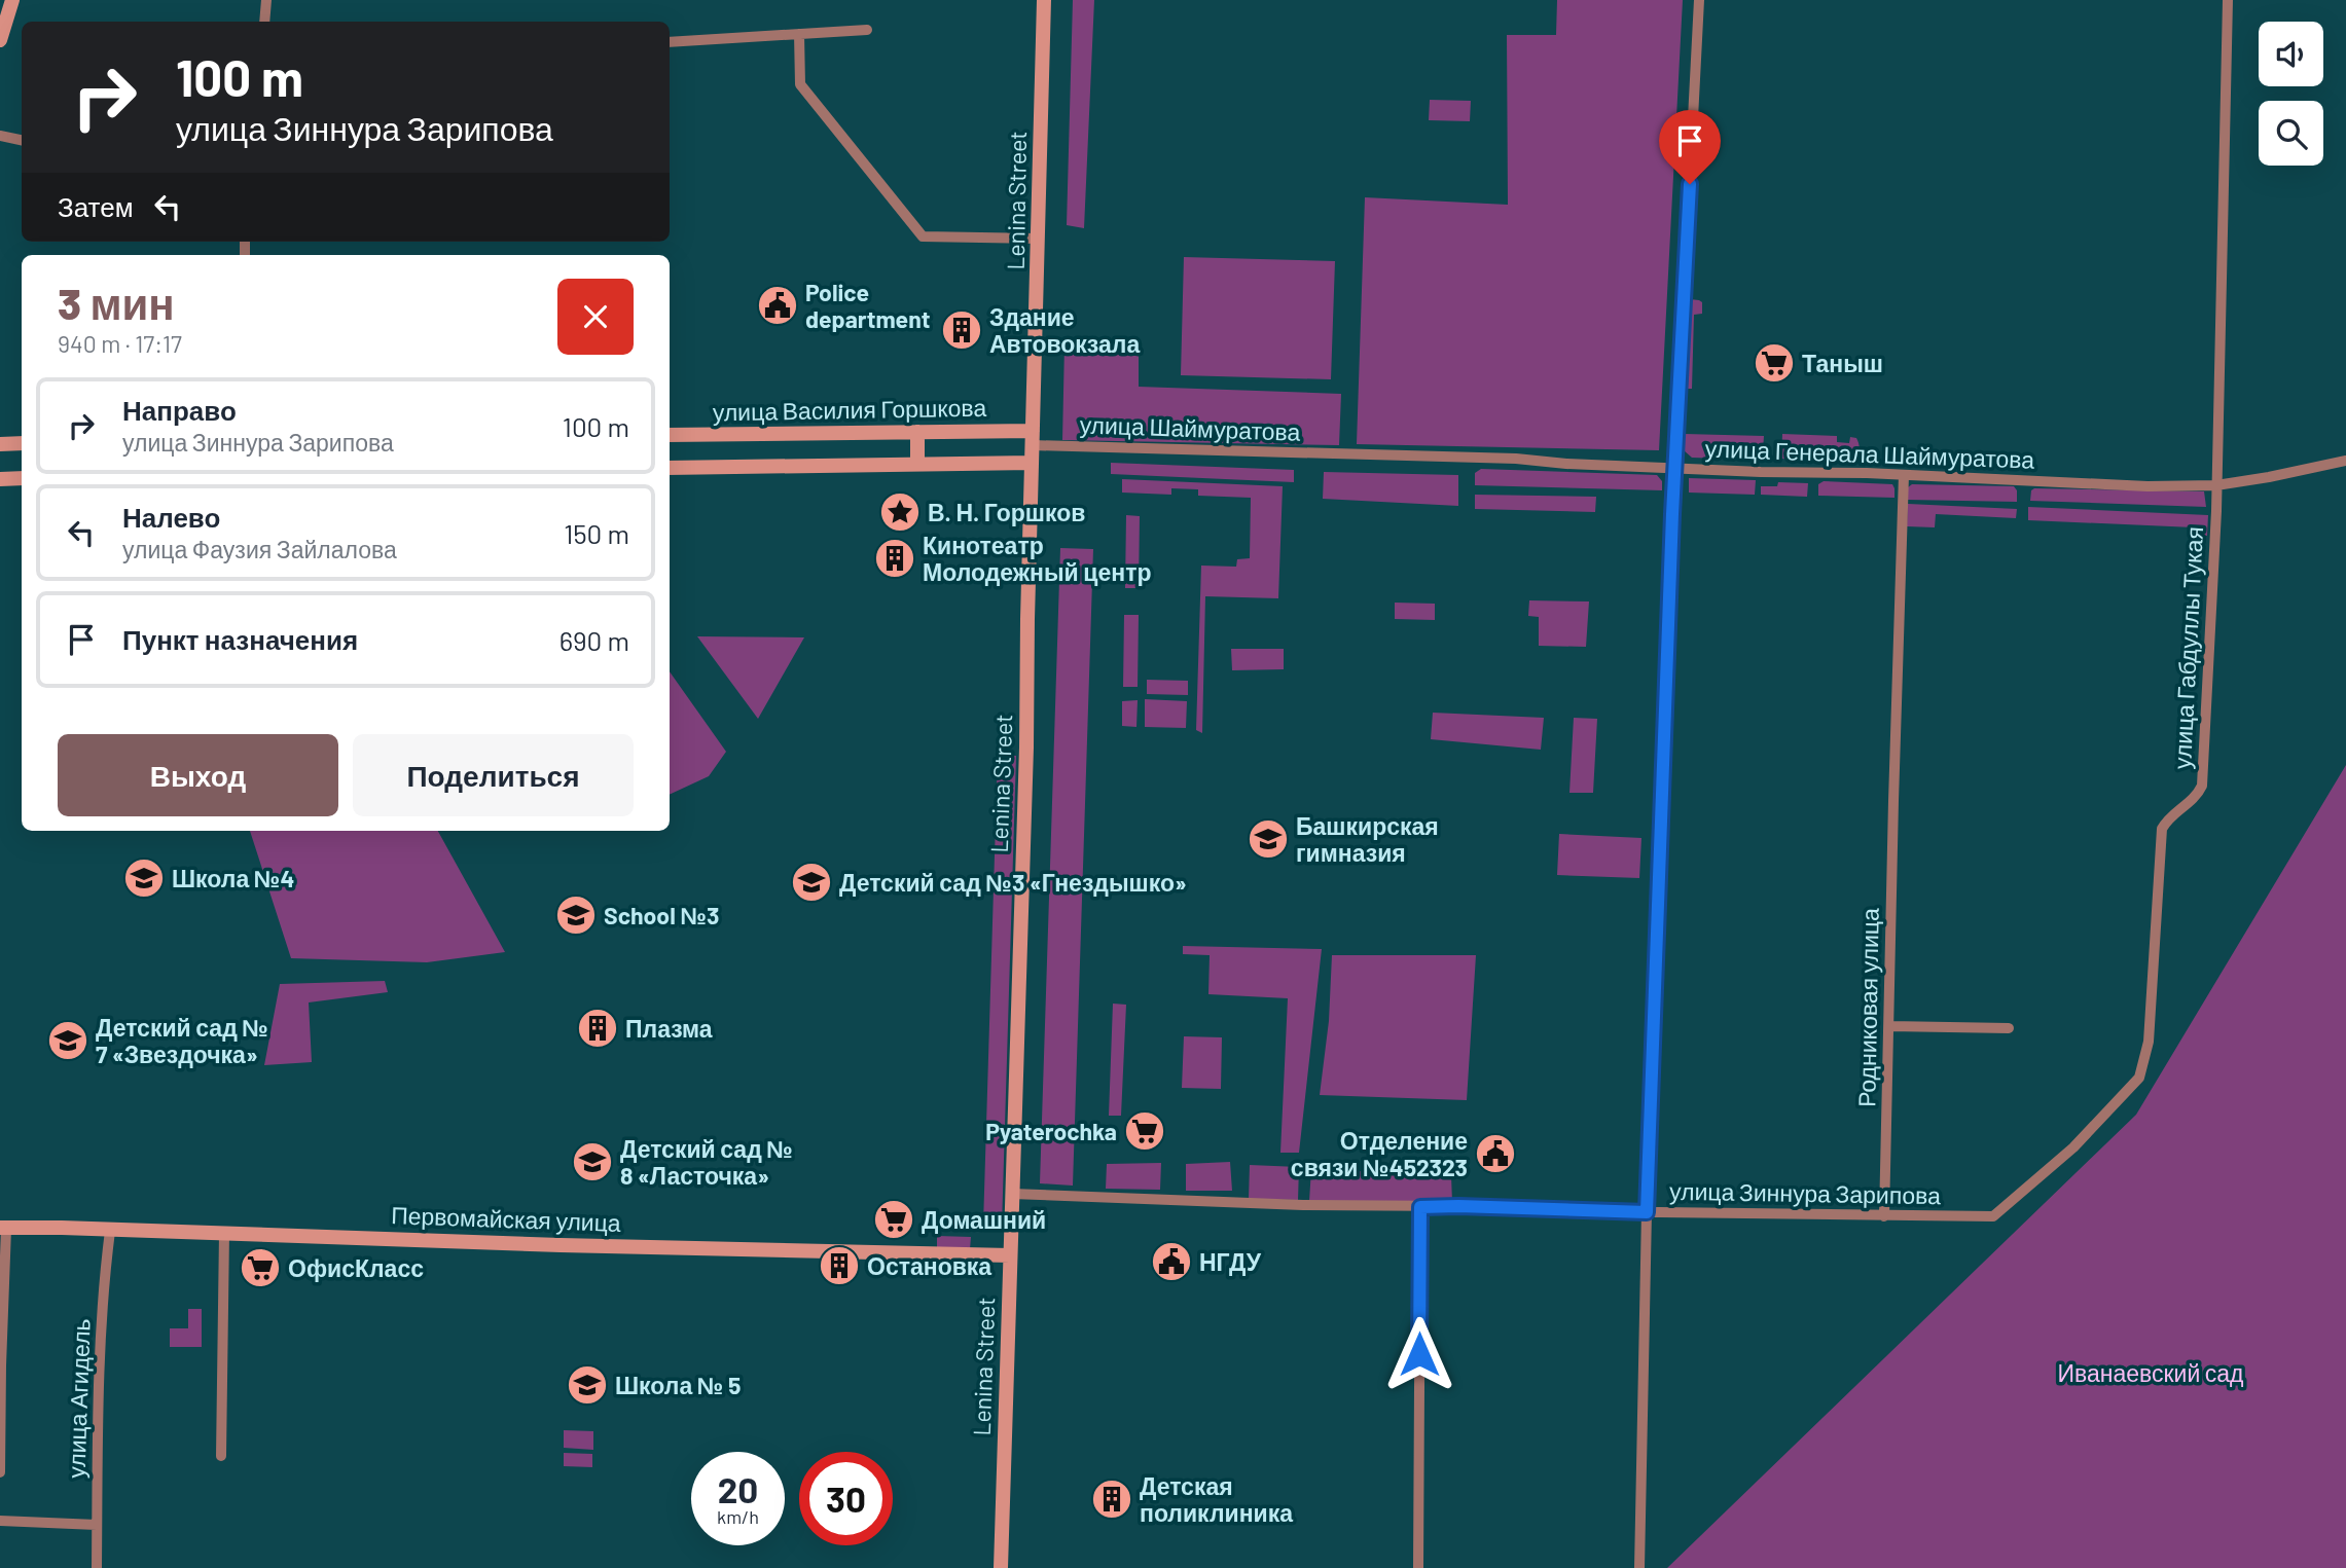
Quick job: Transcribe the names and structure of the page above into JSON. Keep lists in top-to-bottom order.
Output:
{
  "streets": {
    "main road": ["Lenina Street", "улица Василия Горшкова", "Первомайская улица"],
    "street": [
      "улица Шаймуратова",
      "улица Генерала Шаймуратова",
      "улица Габдуллы Тукая",
      "Родниковая улица",
      "улица Зиннура Зарипова",
      "улица Агидель"
    ]
  },
  "crossings": [
    ["Lenina Street", "улица Василия Горшкова"],
    ["Lenina Street", "улица Шаймуратова"],
    ["Lenina Street", "улица Зиннура Зарипова"],
    ["Lenina Street", "Первомайская улица"],
    ["улица Василия Горшкова", "улица Шаймуратова"],
    ["улица Шаймуратова", "улица Генерала Шаймуратова"],
    ["улица Генерала Шаймуратова", "улица Габдуллы Тукая"],
    ["улица Генерала Шаймуратова", "Родниковая улица"],
    ["улица Габдуллы Тукая", "улица Зиннура Зарипова"],
    ["Родниковая улица", "улица Зиннура Зарипова"],
    ["Первомайская улица", "улица Агидель"]
  ],
  "parks": ["Иванаевский сад"],
  "places": {
    "public building": ["Police department", "Отделение связи №452323", "НГДУ"],
    "building": [
      "Здание Автовокзала",
      "Кинотеатр Молодежный центр",
      "Плазма",
      "Остановка",
      "Детская поликлиника"
    ],
    "supermarket": [
      "Таныш",
      "Pyaterochka",
      "Домашний",
      "ОфисКласс"
    ],
    "place": ["В. Н. Горшков"],
    "school or university": [
      "Башкирская гимназия",
      "Школа №4",
      "Детский сад №3 «Гнездышко»",
      "School №3",
      "Детский сад № 7 «Звездочка»",
      "Детский сад № 8 «Ласточка»",
      "Школа № 5"
    ]
  },
  "page": {
    "turn": ["100 m", "улица Зиннура Зарипова"],
    "then": "Затем",
    "heading": ["3 мин", "940 m · 17:17"],
    "list": [
      {
        "name": "Направо",
        "note": "улица Зиннура Зарипова",
        "value": "100 m"
      },
      {
        "name": "Налево",
        "note": "улица Фаузия Зайлалова",
        "value": "150 m"
      },
      {
        "name": "Пункт назначения",
        "value": "690 m"
      }
    ],
    "buttons": ["Выход", "Поделиться"],
    "speed": "20 km/h",
    "limit": "30"
  }
}
